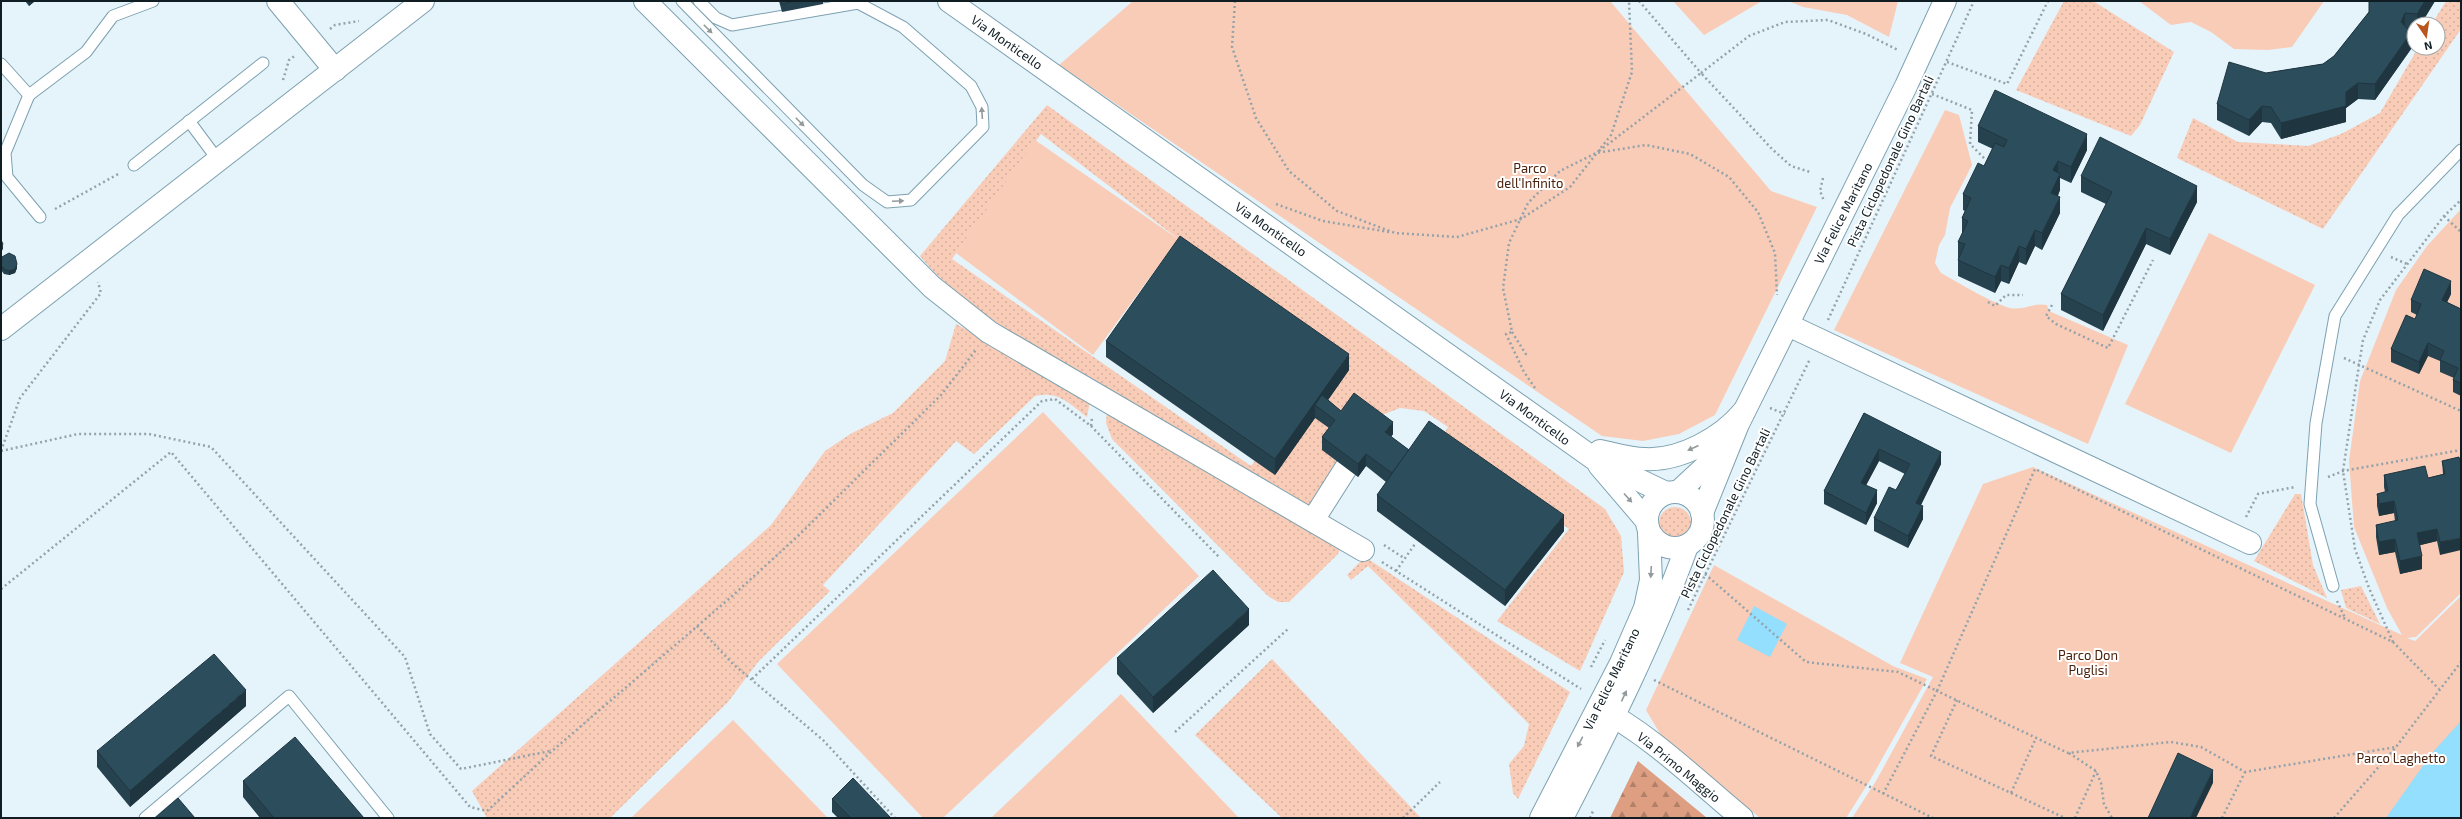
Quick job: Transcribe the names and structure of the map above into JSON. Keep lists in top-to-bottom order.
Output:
{
  "streets": {
    "street": ["Via Monticello", "Via Felice Maritano", "Via Primo Maggio"],
    "path": ["Pista Ciclopedonale Gino Bartali"]
  },
  "crossings": [
    ["Via Monticello", "Via Felice Maritano"],
    ["Via Felice Maritano", "Via Primo Maggio"]
  ],
  "parks": ["Parco dell'Infinito", "Parco Don Puglisi", "Parco Laghetto"],
  "north": "bottom"
}
